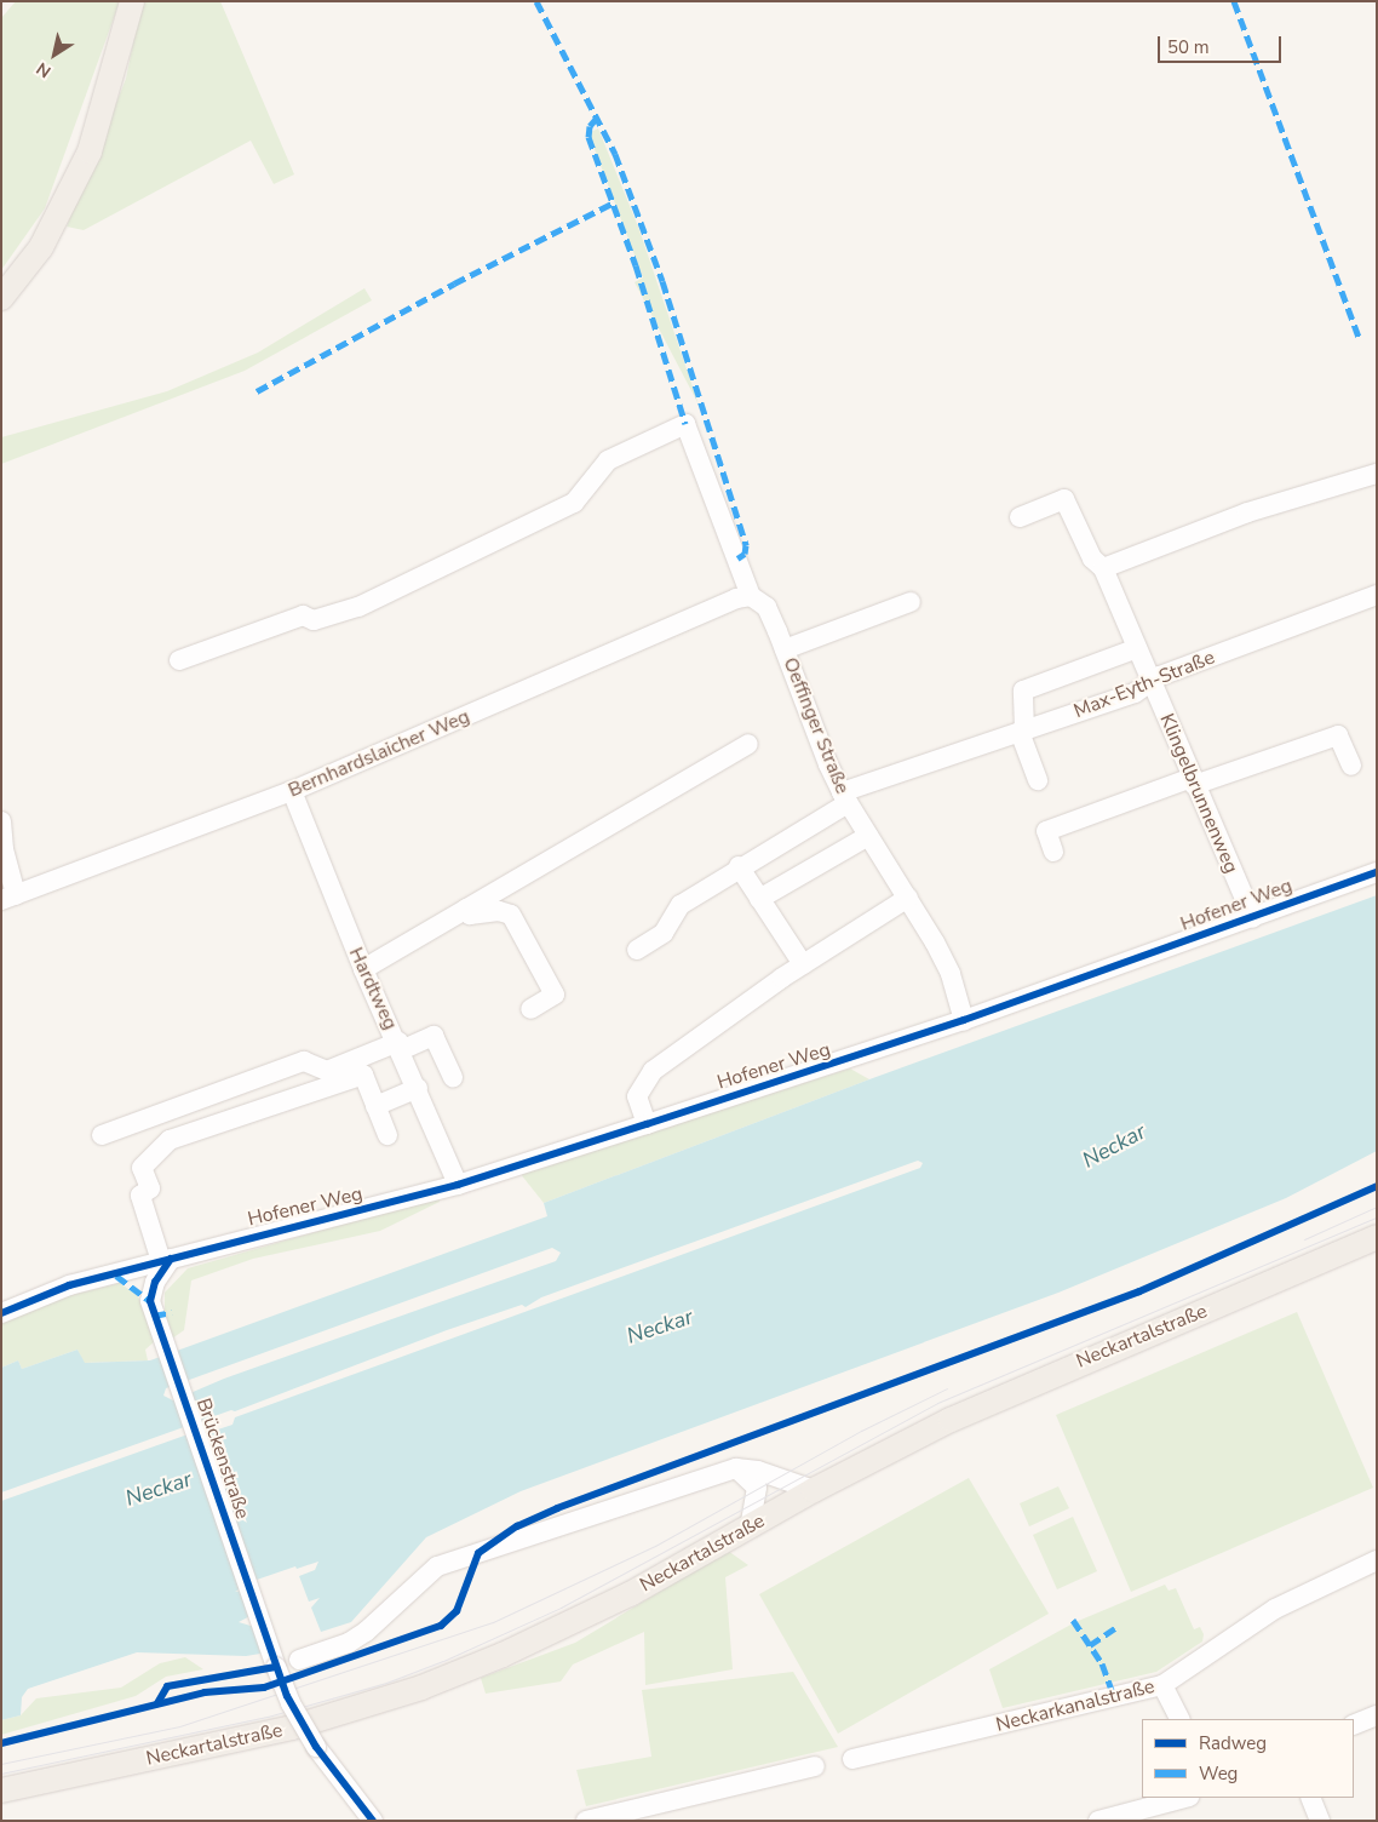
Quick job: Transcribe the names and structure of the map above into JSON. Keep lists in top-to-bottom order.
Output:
{
  "streets": {
    "main road": ["Neckartalstraße"],
    "street": [
      "Max-Eyth-Straße",
      "Oeffinger Straße",
      "Bernhardslaicher Weg",
      "Klingelbrunnenweg",
      "Hofener Weg",
      "Hardtweg",
      "Brückenstraße",
      "Neckarkanalstraße"
    ]
  },
  "crossings": [
    ["Max-Eyth-Straße", "Oeffinger Straße"],
    ["Max-Eyth-Straße", "Klingelbrunnenweg"],
    ["Oeffinger Straße", "Bernhardslaicher Weg"],
    ["Oeffinger Straße", "Hofener Weg"],
    ["Bernhardslaicher Weg", "Hardtweg"],
    ["Klingelbrunnenweg", "Hofener Weg"],
    ["Hofener Weg", "Hardtweg"],
    ["Hofener Weg", "Brückenstraße"]
  ],
  "water": ["Neckar"],
  "legend": ["Radweg", "Weg"],
  "scale_bar": "50 m",
  "north": "bottom left"
}
